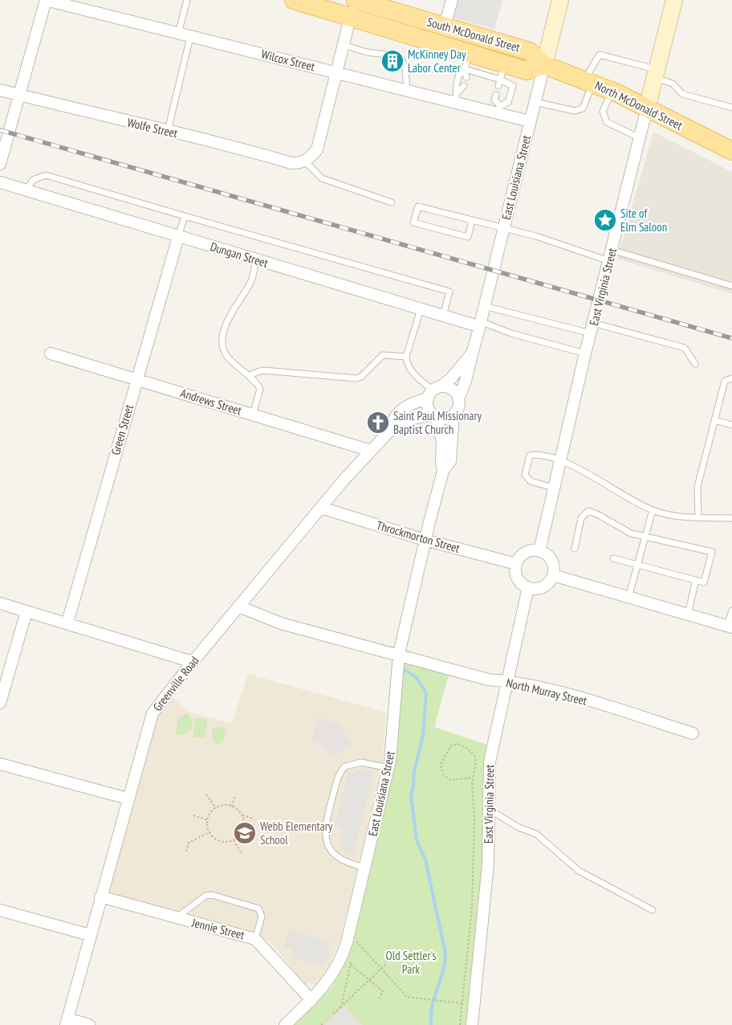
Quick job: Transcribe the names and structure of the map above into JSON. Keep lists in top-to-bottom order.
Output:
{
  "streets": {
    "main road": [
      "South McDonald Street",
      "North McDonald Street",
      "East Louisiana Street",
      "East Virginia Street"
    ],
    "street": [
      "Wilcox Street",
      "Wolfe Street",
      "Dungan Street",
      "Andrews Street",
      "Green Street",
      "Throckmorton Street",
      "Greenville Road",
      "North Murray Street",
      "Jennie Street"
    ]
  },
  "crossings": [
    ["South McDonald Street", "Wilcox Street"],
    ["South McDonald Street", "North McDonald Street"],
    ["South McDonald Street", "East Louisiana Street"],
    ["Wilcox Street", "East Louisiana Street"],
    ["North McDonald Street", "East Louisiana Street"],
    ["North McDonald Street", "East Virginia Street"],
    ["East Louisiana Street", "Dungan Street"],
    ["East Louisiana Street", "Throckmorton Street"],
    ["East Louisiana Street", "Greenville Road"],
    ["East Louisiana Street", "North Murray Street"],
    ["East Louisiana Street", "Jennie Street"],
    ["Dungan Street", "Green Street"],
    ["East Virginia Street", "Throckmorton Street"],
    ["East Virginia Street", "North Murray Street"],
    ["Andrews Street", "Green Street"],
    ["Andrews Street", "Greenville Road"],
    ["Throckmorton Street", "Greenville Road"],
    ["Greenville Road", "North Murray Street"],
    ["Greenville Road", "Jennie Street"]
  ],
  "parks": ["Old Settler's Park"],
  "places": {
    "building": ["McKinney Day Labor Center"],
    "place": ["Site of Elm Saloon"],
    "church": ["Saint Paul Missionary Baptist Church"],
    "school or university": ["Webb Elementary School"]
  }
}
